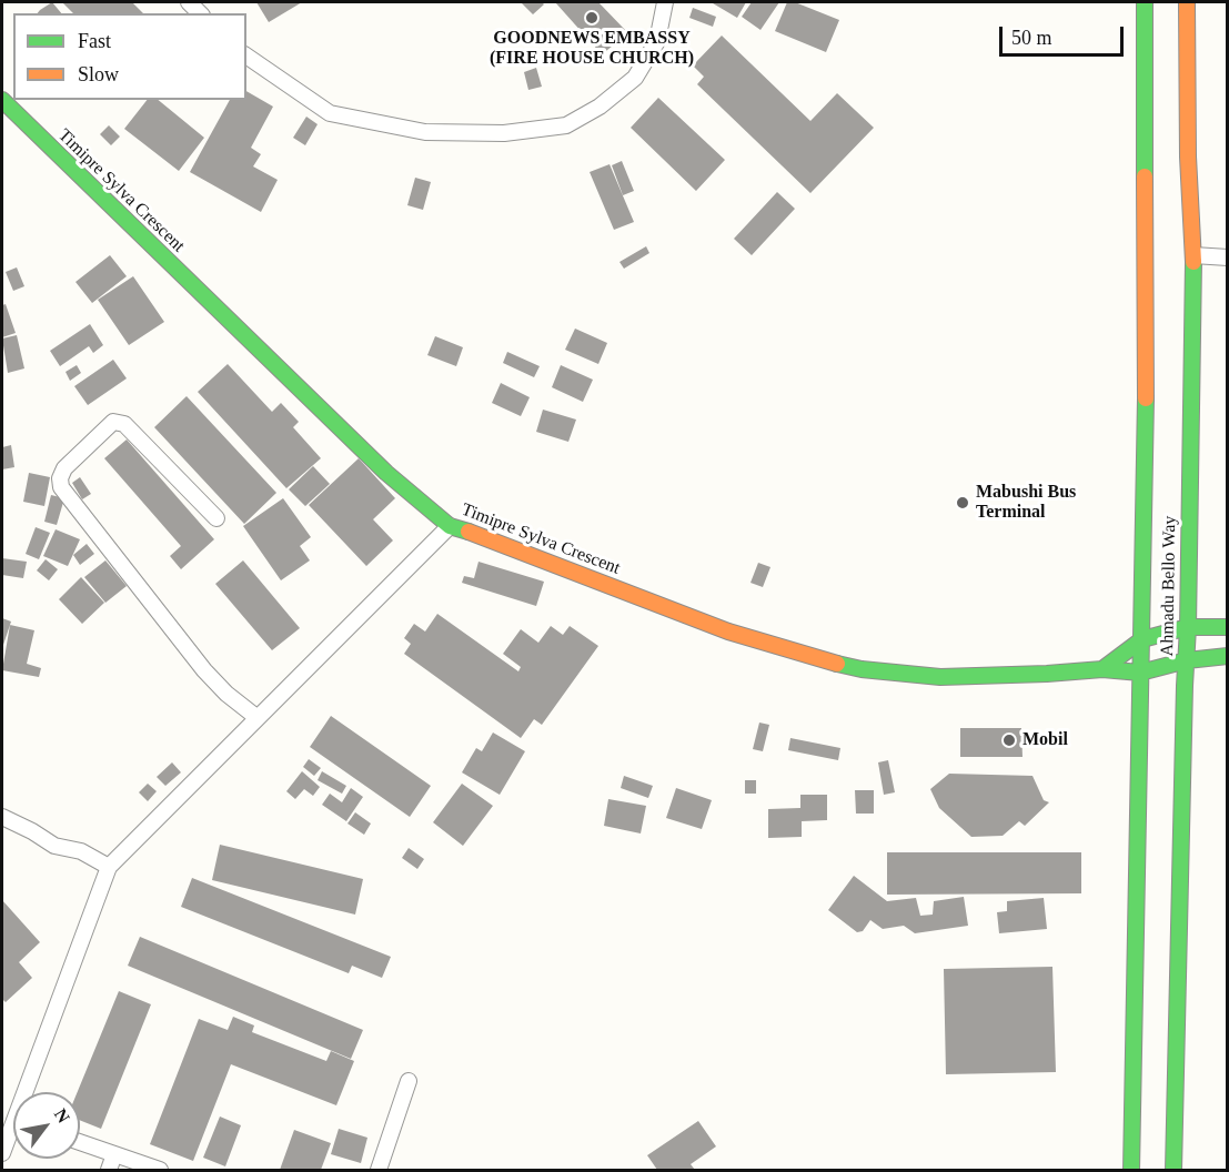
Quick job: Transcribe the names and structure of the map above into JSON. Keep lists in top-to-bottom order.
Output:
{
  "streets": {
    "main road": ["Timipre Sylva Crescent", "Ahmadu Bello Way"]
  },
  "crossings": [
    ["Timipre Sylva Crescent", "Ahmadu Bello Way"]
  ],
  "places": ["GOODNEWS EMBASSY (FIRE HOUSE CHURCH)", "Mabushi Bus Terminal", "Mobil"],
  "legend": ["Fast", "Slow"],
  "scale_bar": "50 m",
  "north": "top right"
}
